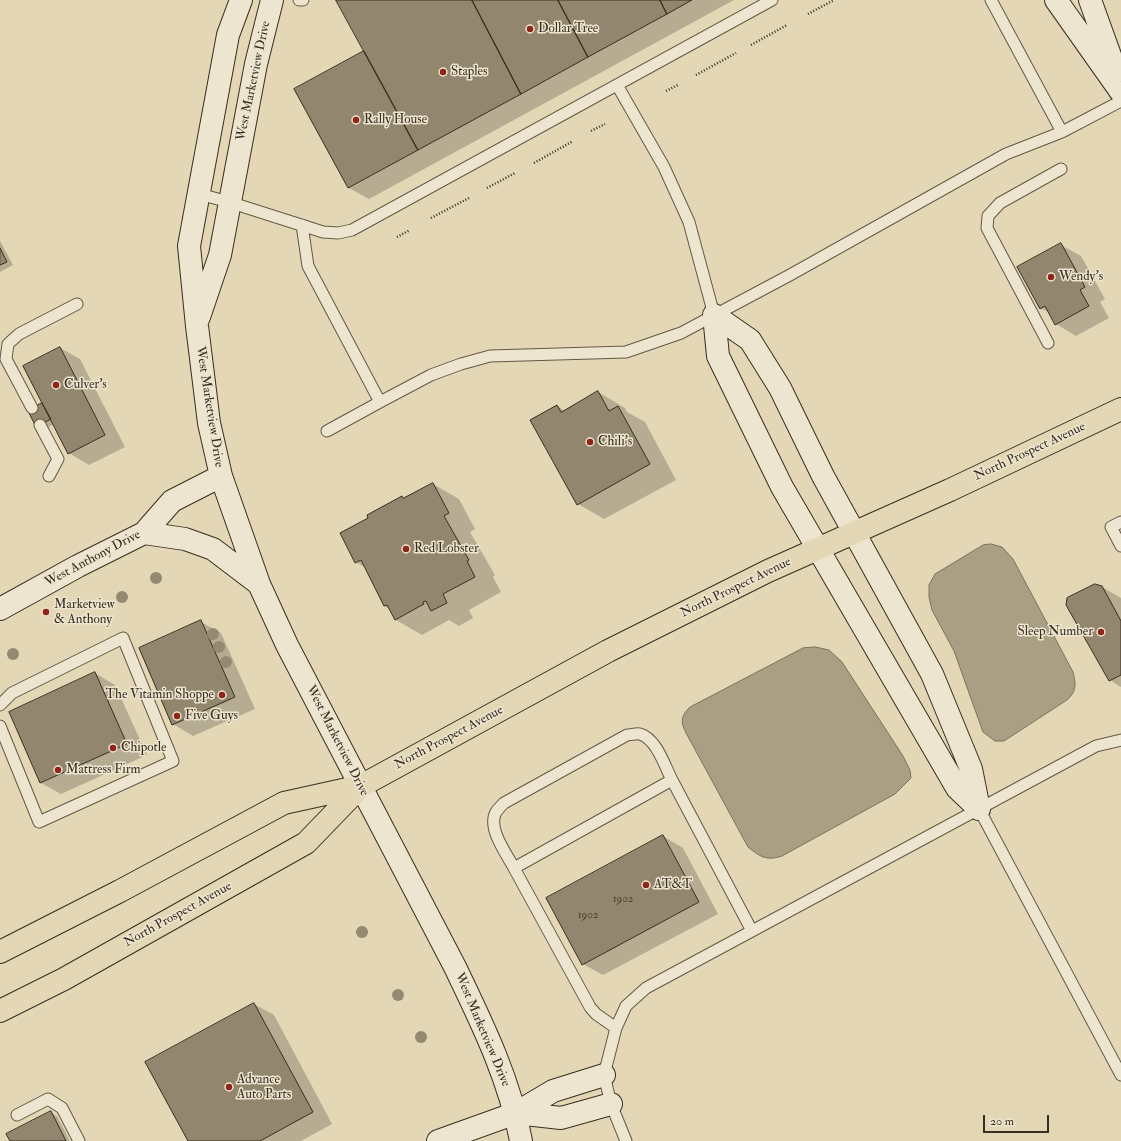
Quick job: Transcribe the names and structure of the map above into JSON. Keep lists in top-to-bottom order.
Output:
{
  "streets": {
    "main road": ["North Prospect Avenue"],
    "street": ["West Marketview Drive", "West Anthony Drive"]
  },
  "crossings": [
    ["West Marketview Drive", "North Prospect Avenue"],
    ["West Marketview Drive", "West Anthony Drive"]
  ],
  "places": [
    "Dollar Tree",
    "Staples",
    "Rally House",
    "Wendy's",
    "Culver's",
    "Chili's",
    "Red Lobster",
    "Marketview & Anthony",
    "Sleep Number",
    "The Vitamin Shoppe",
    "Five Guys",
    "Chipotle",
    "Mattress Firm",
    "AT&T",
    "Advance Auto Parts"
  ],
  "house_numbers": ["1902", "1902"],
  "scale_bar": "20 m"
}
